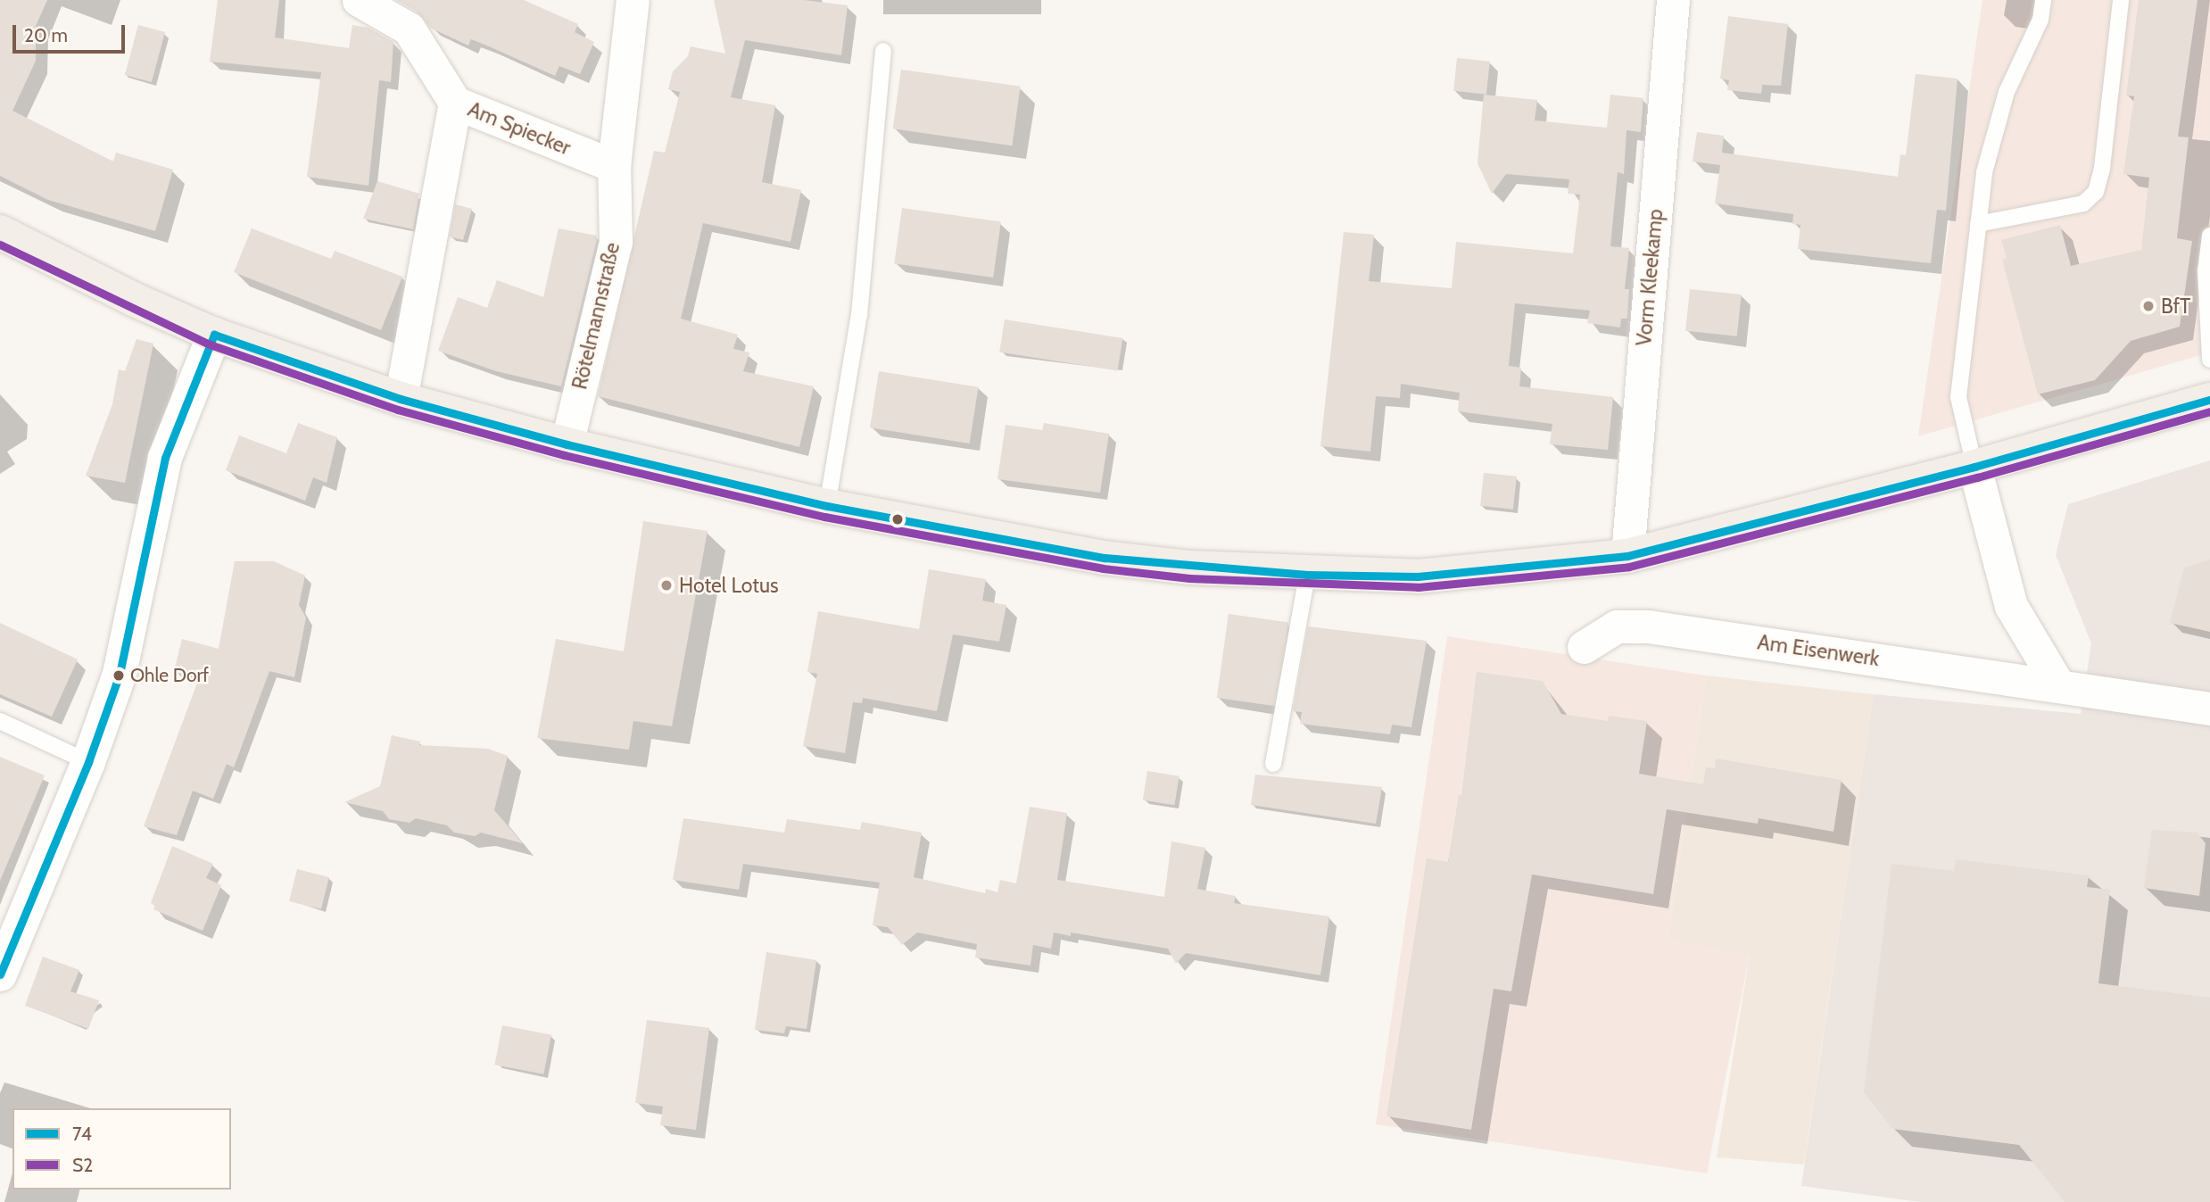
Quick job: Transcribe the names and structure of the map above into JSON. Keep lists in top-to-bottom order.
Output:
{
  "streets": {
    "street": [
      "Am Spiecker",
      "Vorm Kleekamp",
      "Rötelmannstraße",
      "Am Eisenwerk"
    ]
  },
  "crossings": [
    ["Am Spiecker", "Rötelmannstraße"]
  ],
  "places": ["BfT", "Hotel Lotus", "Ohle Dorf"],
  "lines": ["transit line S2", "transit line 74"],
  "legend": ["74", "S2"],
  "scale_bar": "20 m"
}
